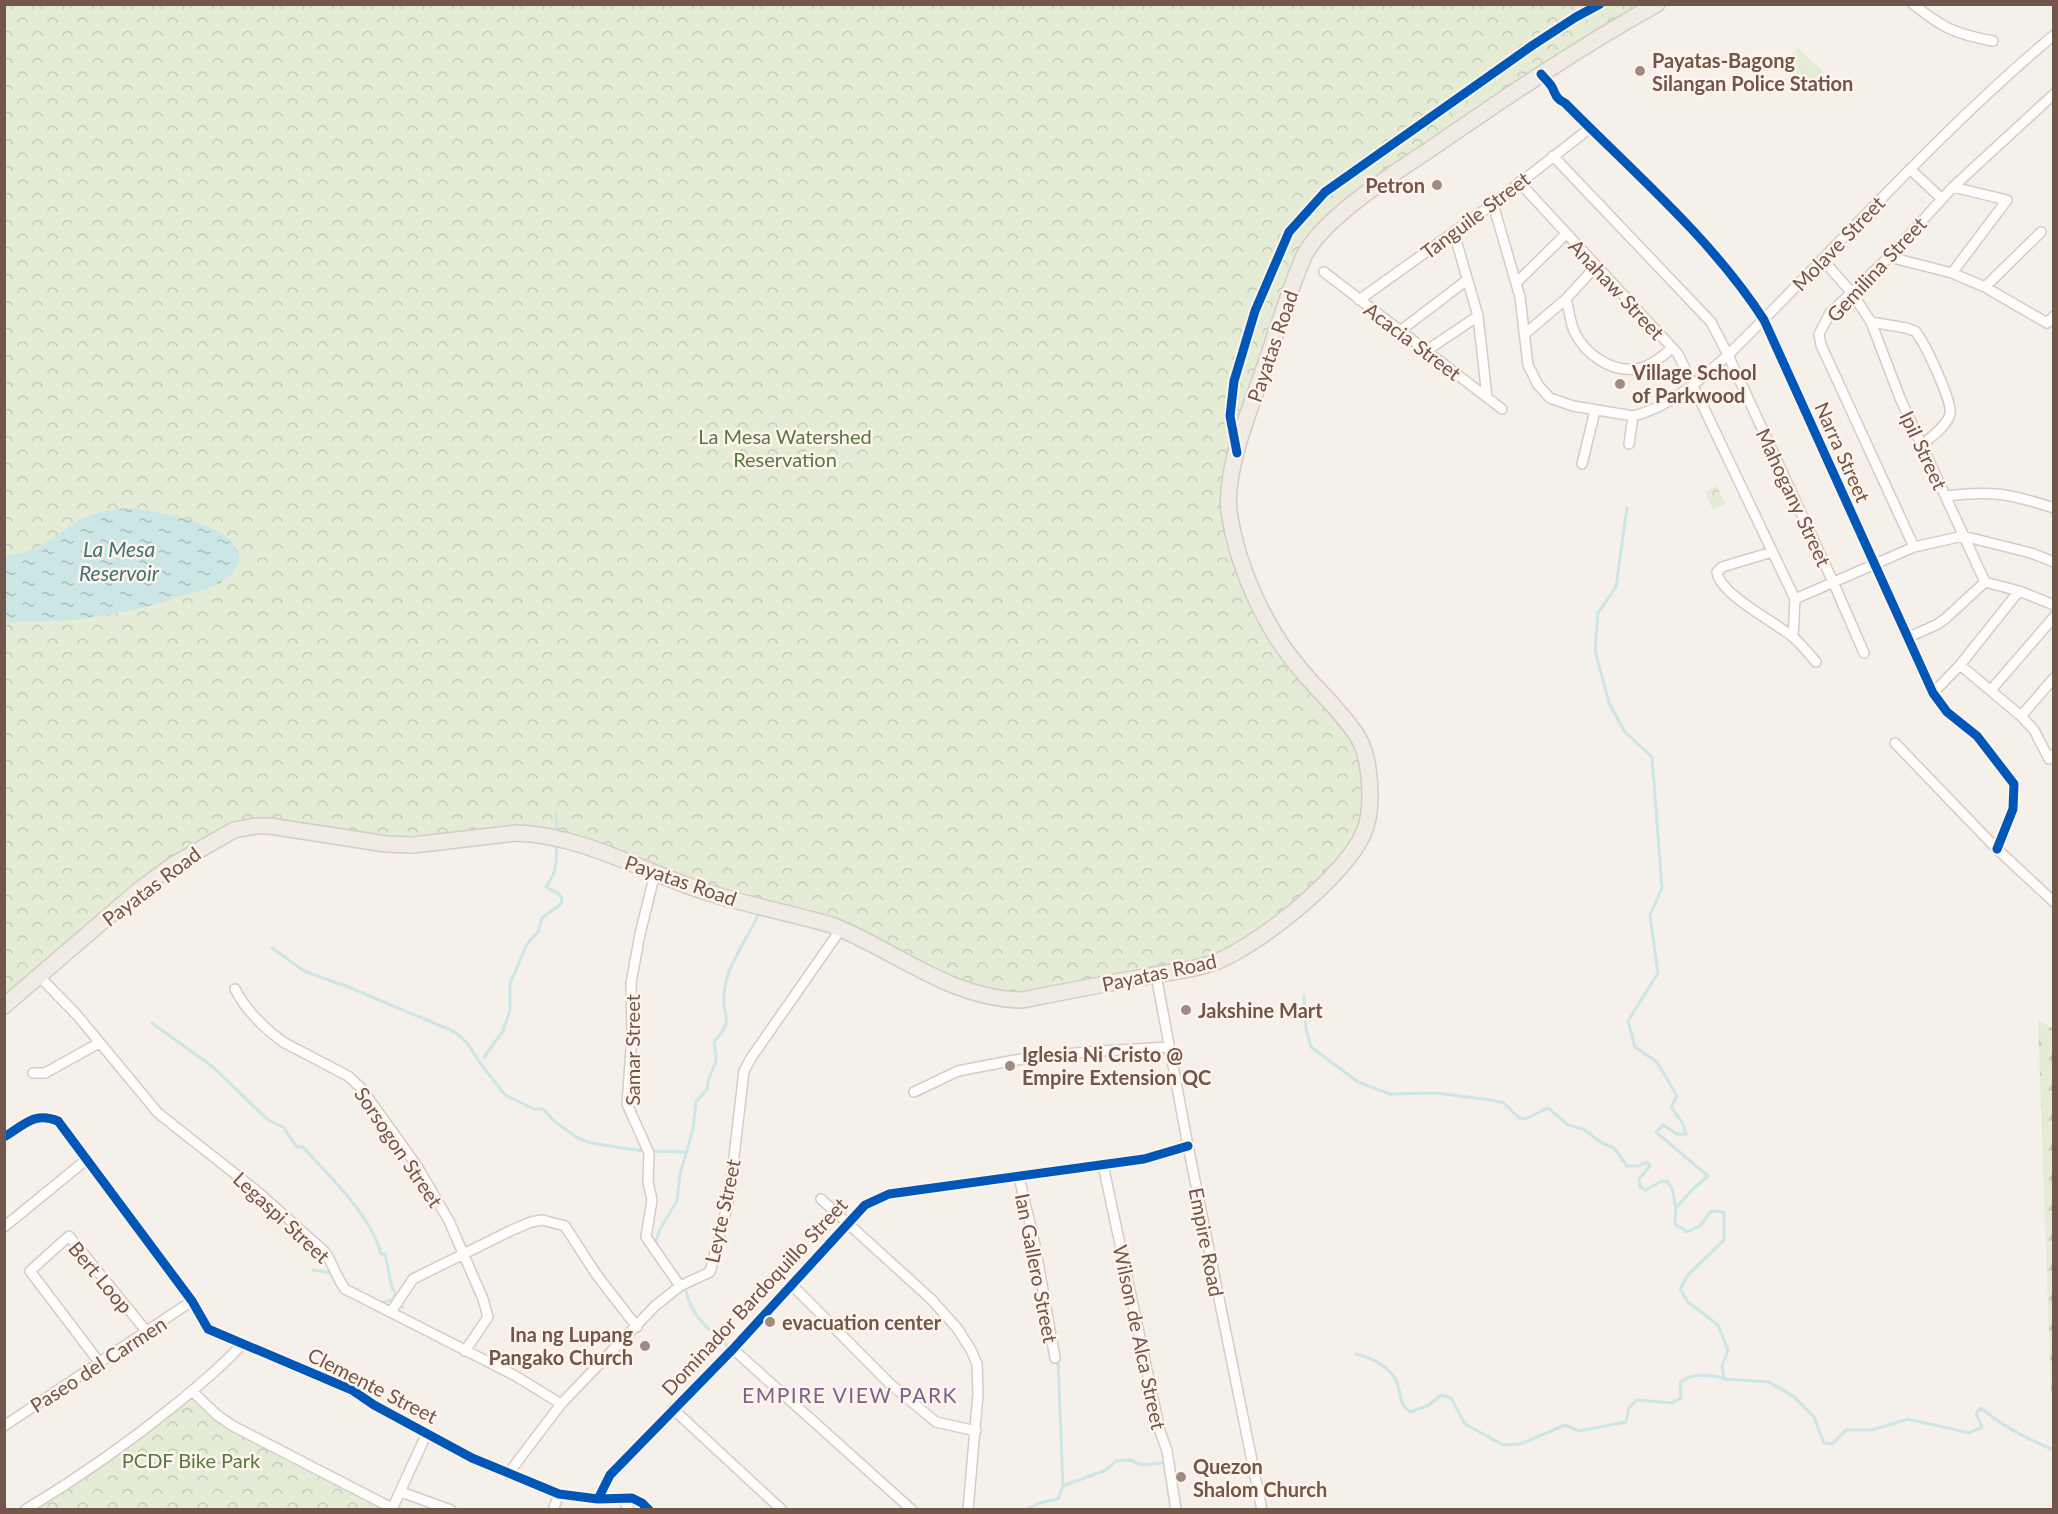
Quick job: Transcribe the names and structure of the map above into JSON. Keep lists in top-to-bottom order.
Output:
{
  "streets": {
    "main road": ["Payatas Road"],
    "street": [
      "Tanguile Street",
      "Molave Street",
      "Gemilina Street",
      "Anahaw Street",
      "Acacia Street",
      "Ipil Street",
      "Narra Street",
      "Mahogany Street",
      "Samar Street",
      "Sorsogon Street",
      "Leyte Street",
      "Legaspi Street",
      "Empire Road",
      "Ian Gallero Street",
      "Bert Loop",
      "Dominador Bardoquillo Street",
      "Wilson de Alca Street",
      "Paseo del Carmen",
      "Clemente Street"
    ]
  },
  "crossings": [
    ["Tanguile Street", "Anahaw Street"],
    ["Tanguile Street", "Acacia Street"],
    ["Tanguile Street", "Narra Street"],
    ["Tanguile Street", "Mahogany Street"],
    ["Molave Street", "Anahaw Street"],
    ["Molave Street", "Ipil Street"],
    ["Molave Street", "Narra Street"],
    ["Molave Street", "Mahogany Street"],
    ["Gemilina Street", "Ipil Street"],
    ["Payatas Road", "Narra Street"],
    ["Payatas Road", "Samar Street"],
    ["Payatas Road", "Leyte Street"],
    ["Payatas Road", "Legaspi Street"],
    ["Payatas Road", "Empire Road"],
    ["Samar Street", "Leyte Street"],
    ["Sorsogon Street", "Legaspi Street"],
    ["Leyte Street", "Legaspi Street"],
    ["Leyte Street", "Clemente Street"],
    ["Empire Road", "Dominador Bardoquillo Street"],
    ["Ian Gallero Street", "Dominador Bardoquillo Street"],
    ["Bert Loop", "Paseo del Carmen"],
    ["Dominador Bardoquillo Street", "Wilson de Alca Street"],
    ["Dominador Bardoquillo Street", "Clemente Street"],
    ["Paseo del Carmen", "Clemente Street"]
  ],
  "districts": ["EMPIRE VIEW PARK"],
  "water": ["La Mesa Reservoir"],
  "parks": ["La Mesa Watershed Reservation", "PCDF Bike Park"],
  "places": [
    "Payatas-Bagong Silangan Police Station",
    "Petron",
    "Village School of Parkwood",
    "Jakshine Mart",
    "Iglesia Ni Cristo @ Empire Extension QC",
    "evacuation center",
    "Ina ng Lupang Pangako Church",
    "Quezon Shalom Church"
  ]
}
